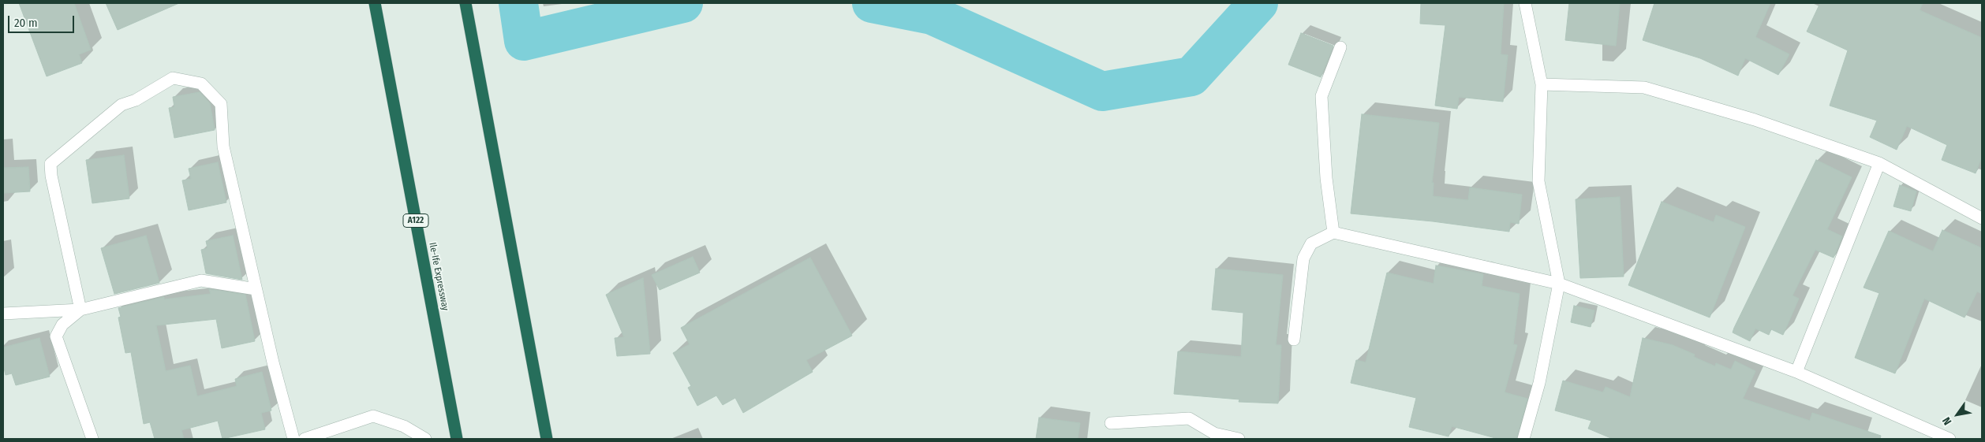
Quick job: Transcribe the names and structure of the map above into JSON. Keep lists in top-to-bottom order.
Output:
{
  "streets": {
    "highway": ["A122", "Ile-Ife Expressway"]
  },
  "scale_bar": "20 m",
  "north": "bottom left"
}
